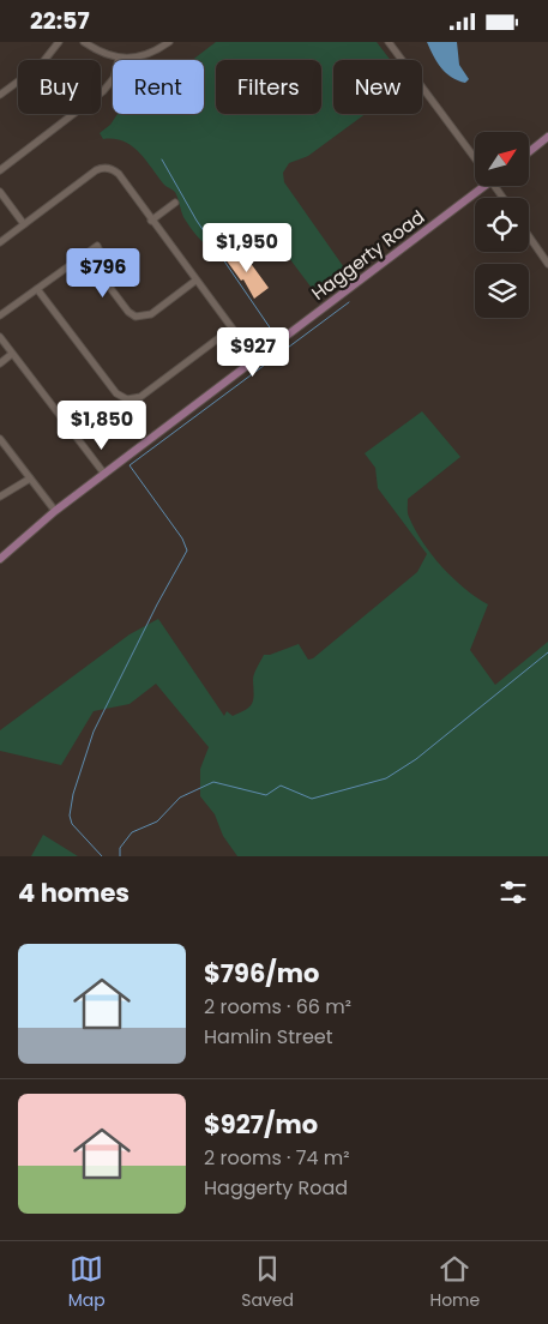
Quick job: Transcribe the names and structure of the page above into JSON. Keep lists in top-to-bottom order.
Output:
{
  "streets": {
    "main road": ["Haggerty Road"]
  },
  "north": "top right",
  "page": {
    "status": "22:57",
    "chip": [
      "Buy",
      "Rent",
      "Filters",
      "New"
    ],
    "price": [
      "$1,950",
      "$796",
      "$927",
      "$1,850"
    ],
    "heading": "4 homes",
    "list": [
      {
        "name": "$796/mo",
        "note": "2 rooms · 66 m² · Hamlin Street"
      },
      {
        "name": "$927/mo",
        "note": "2 rooms · 74 m² · Haggerty Road"
      }
    ],
    "tabs": ["Map", "Saved", "Home"]
  }
}
